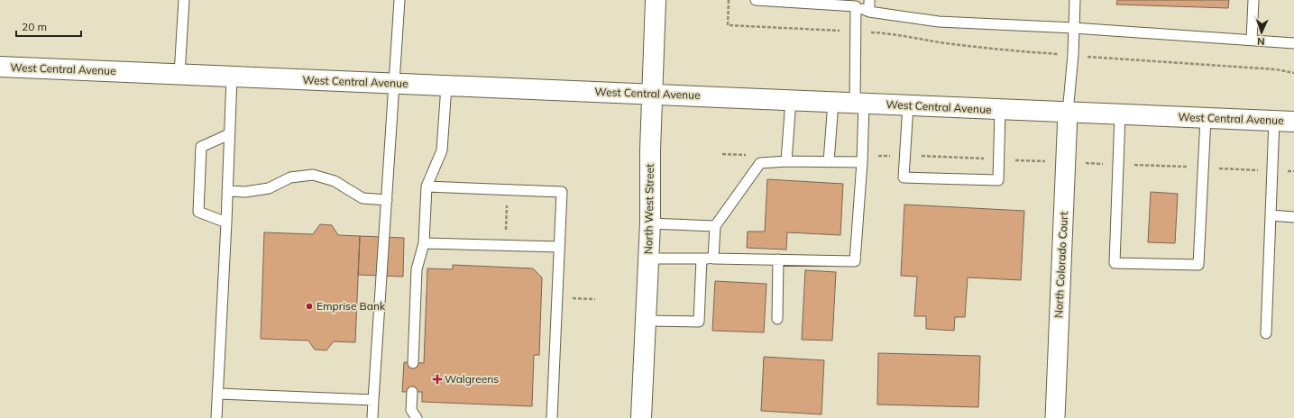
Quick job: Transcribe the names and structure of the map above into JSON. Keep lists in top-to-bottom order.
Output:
{
  "streets": {
    "main road": ["West Central Avenue", "North West Street"],
    "street": ["North Colorado Court"]
  },
  "crossings": [
    ["West Central Avenue", "North West Street"],
    ["West Central Avenue", "North Colorado Court"]
  ],
  "places": {
    "other": ["Emprise Bank"],
    "health": ["Walgreens"]
  },
  "scale_bar": "20 m",
  "north": "bottom"
}
